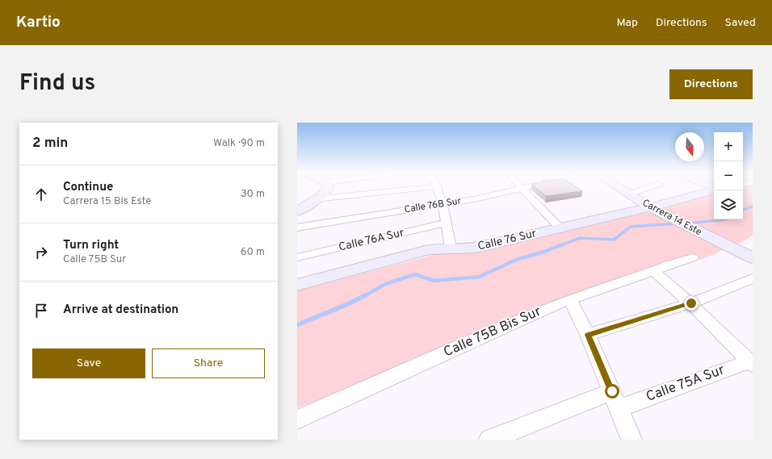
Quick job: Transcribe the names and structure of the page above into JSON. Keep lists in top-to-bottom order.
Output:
{
  "streets": {
    "street": [
      "Calle 76B Sur",
      "Carrera 14 Este",
      "Calle 76A Sur",
      "Calle 76 Sur",
      "Calle 75B Bis Sur",
      "Calle 75A Sur"
    ]
  },
  "crossings": [
    ["Carrera 14 Este", "Calle 76 Sur"]
  ],
  "north": "bottom",
  "page": {
    "header": "Kartio",
    "nav": ["Map", "Directions", "Saved"],
    "title": "Find us",
    "buttons": [
      "Directions",
      ["Save", "Share"]
    ],
    "heading": ["2 min", "Walk · 90 m"],
    "map_buttons": ["+", "−"],
    "list": [
      ["Continue", "Carrera 15 Bis Este", "30 m"],
      ["Turn right", "Calle 75B Sur", "60 m"],
      "Arrive at destination"
    ]
  }
}
